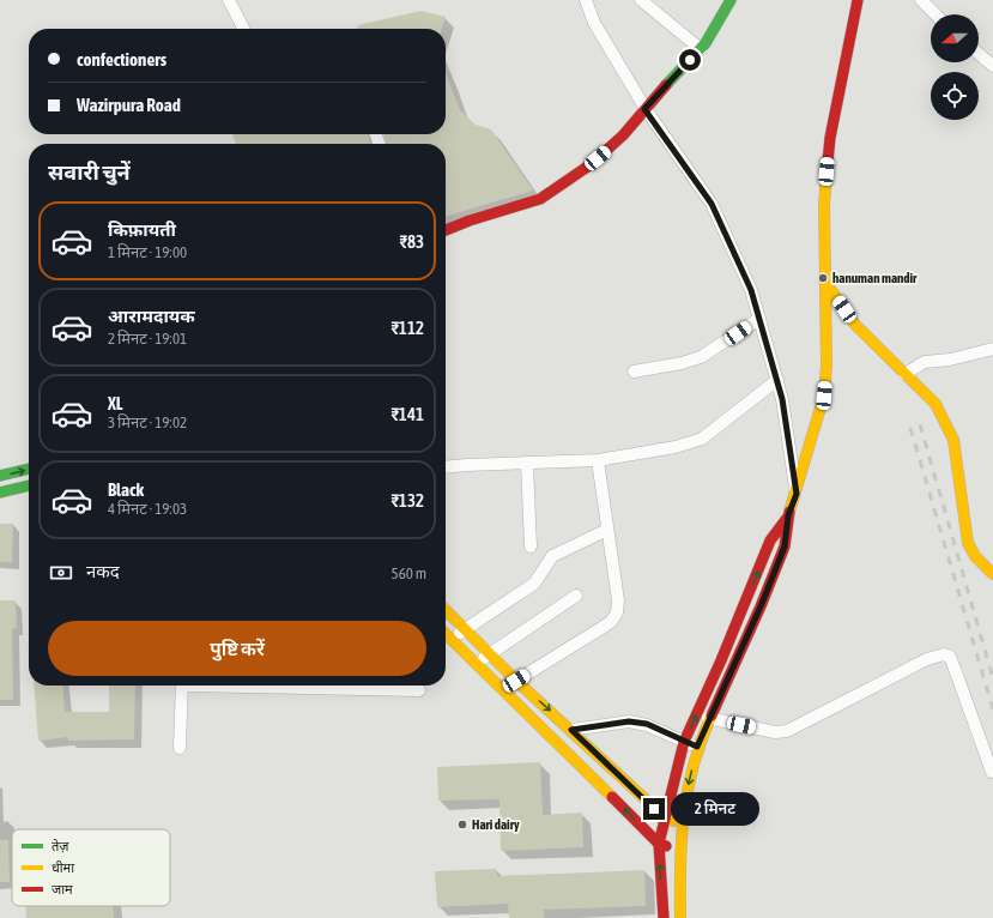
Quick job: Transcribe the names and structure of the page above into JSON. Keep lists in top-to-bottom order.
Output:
{
  "places": ["hanuman mandir", "Hari dairy"],
  "legend": ["तेज़", "धीमा", "जाम"],
  "north": "left",
  "page": {
    "banner": ["confectioners", "Wazirpura Road"],
    "heading": "सवारी चुनें",
    "list": [
      {
        "name": "किफ़ायती",
        "note": "1 मिनट · 19:00",
        "value": "₹83"
      },
      {
        "name": "आरामदायक",
        "note": "2 मिनट · 19:01",
        "value": "₹112"
      },
      {
        "name": "XL",
        "note": "3 मिनट · 19:02",
        "value": "₹141"
      },
      {
        "name": "Black",
        "note": "4 मिनट · 19:03",
        "value": "₹132"
      }
    ],
    "pay": ["नकद", "560 m"],
    "buttons": "पुष्टि करें",
    "bubble": "2 मिनट"
  }
}
